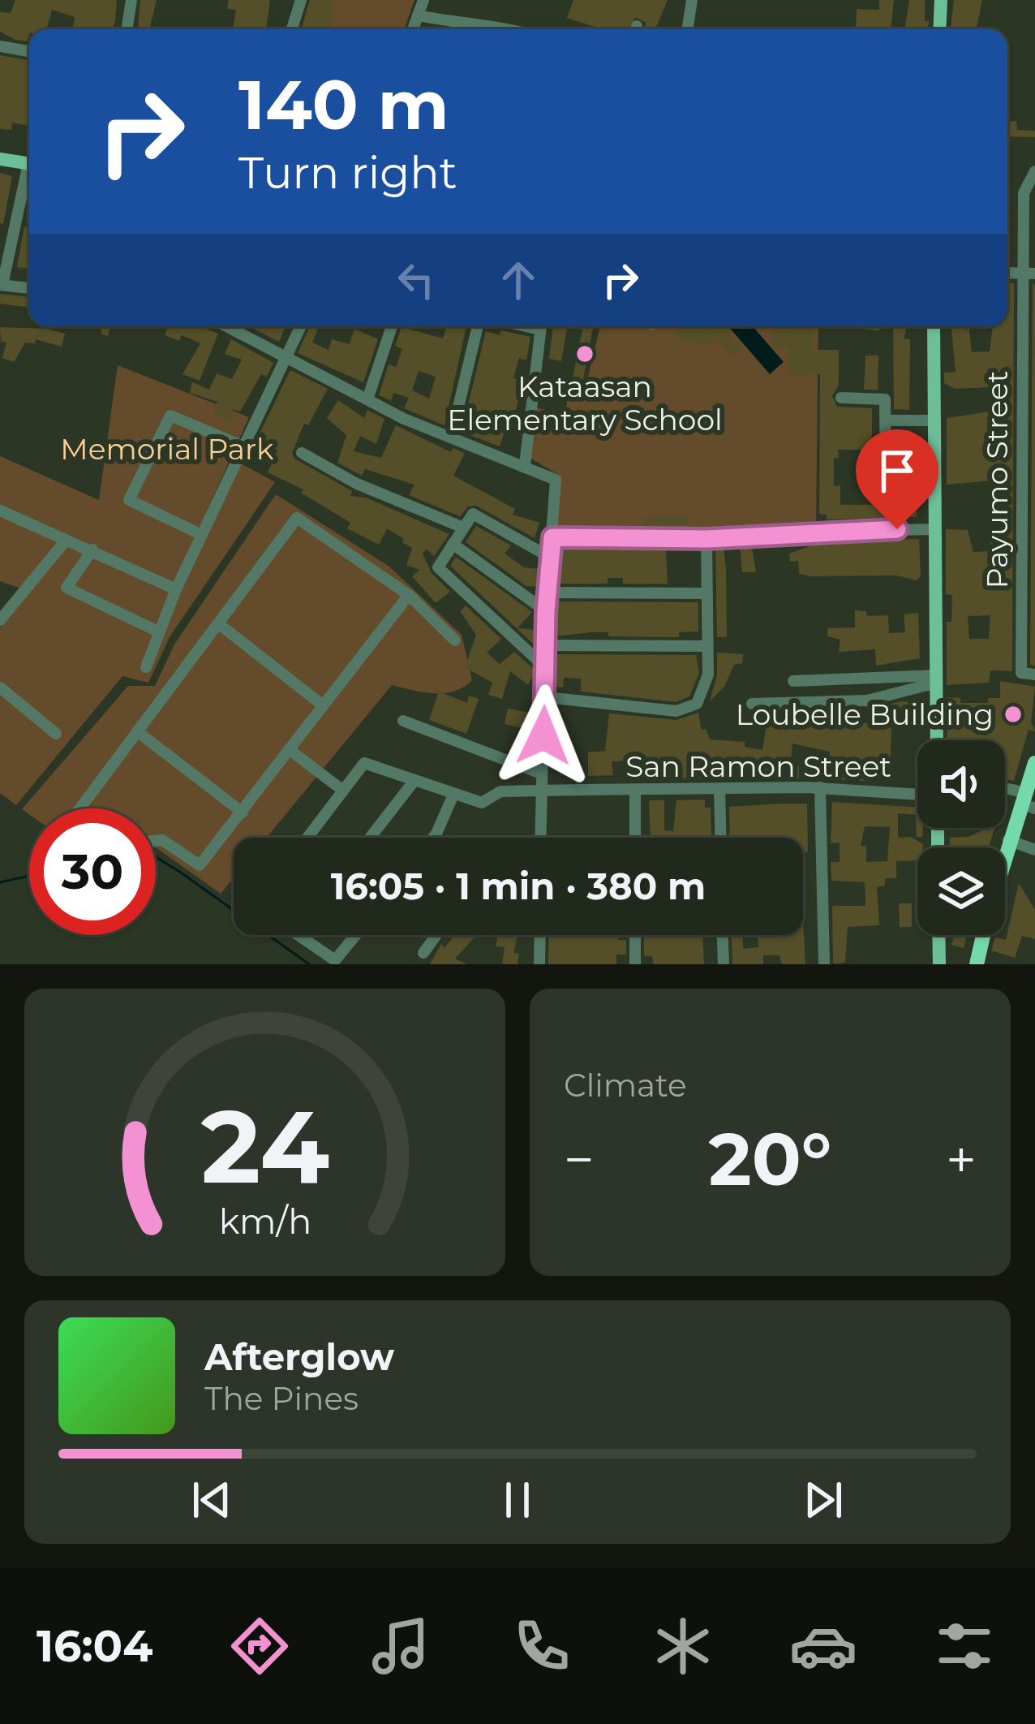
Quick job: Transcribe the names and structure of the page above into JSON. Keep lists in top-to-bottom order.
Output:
{
  "streets": {
    "street": ["Payumo Street", "San Ramon Street"]
  },
  "parks": ["Memorial Park"],
  "places": ["Kataasan Elementary School", "Loubelle Building"],
  "page": {
    "turn": ["140 m", "Turn right"],
    "limit": "30",
    "trip": "16:05 · 1 min · 380 m",
    "tile": "Climate",
    "heat": ["−", "20°", "+"],
    "song": ["Afterglow", "The Pines"],
    "tabs": "16:04",
    "gauge": ["24", "km/h"]
  }
}
